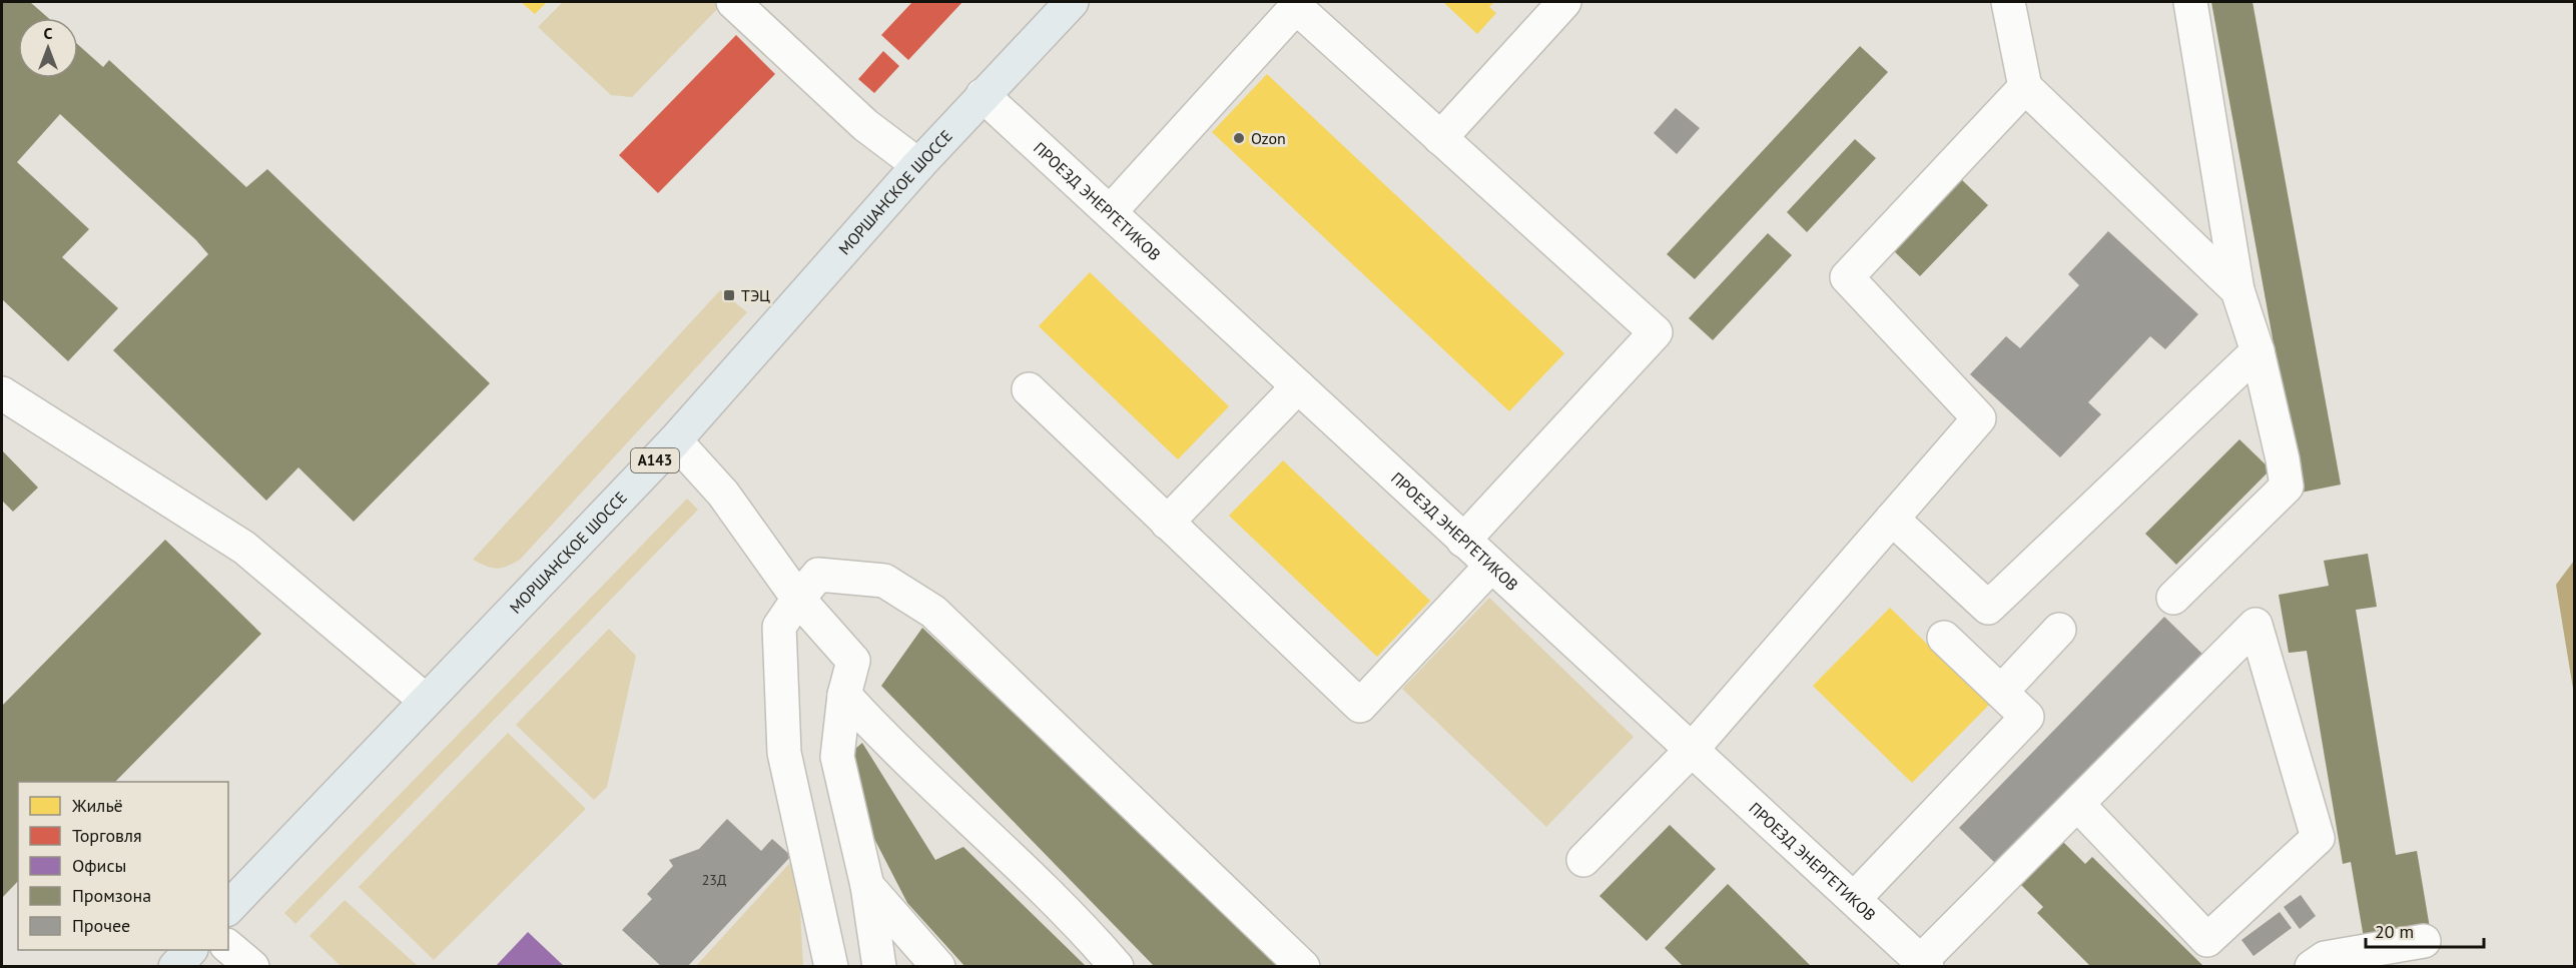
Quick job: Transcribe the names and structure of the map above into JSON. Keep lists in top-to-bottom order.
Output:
{
  "streets": {
    "main road": ["МОРШАНСКОЕ ШОССЕ", "А143"],
    "street": ["ПРОЕЗД ЭНЕРГЕТИКОВ"]
  },
  "crossings": [
    ["МОРШАНСКОЕ ШОССЕ", "ПРОЕЗД ЭНЕРГЕТИКОВ"]
  ],
  "places": {
    "other": ["Ozon"],
    "transit": ["ТЭЦ"]
  },
  "house_numbers": ["23Д"],
  "legend": [
    "Жильё",
    "Торговля",
    "Офисы",
    "Промзона",
    "Прочее"
  ],
  "scale_bar": "20 m",
  "north": "top"
}
